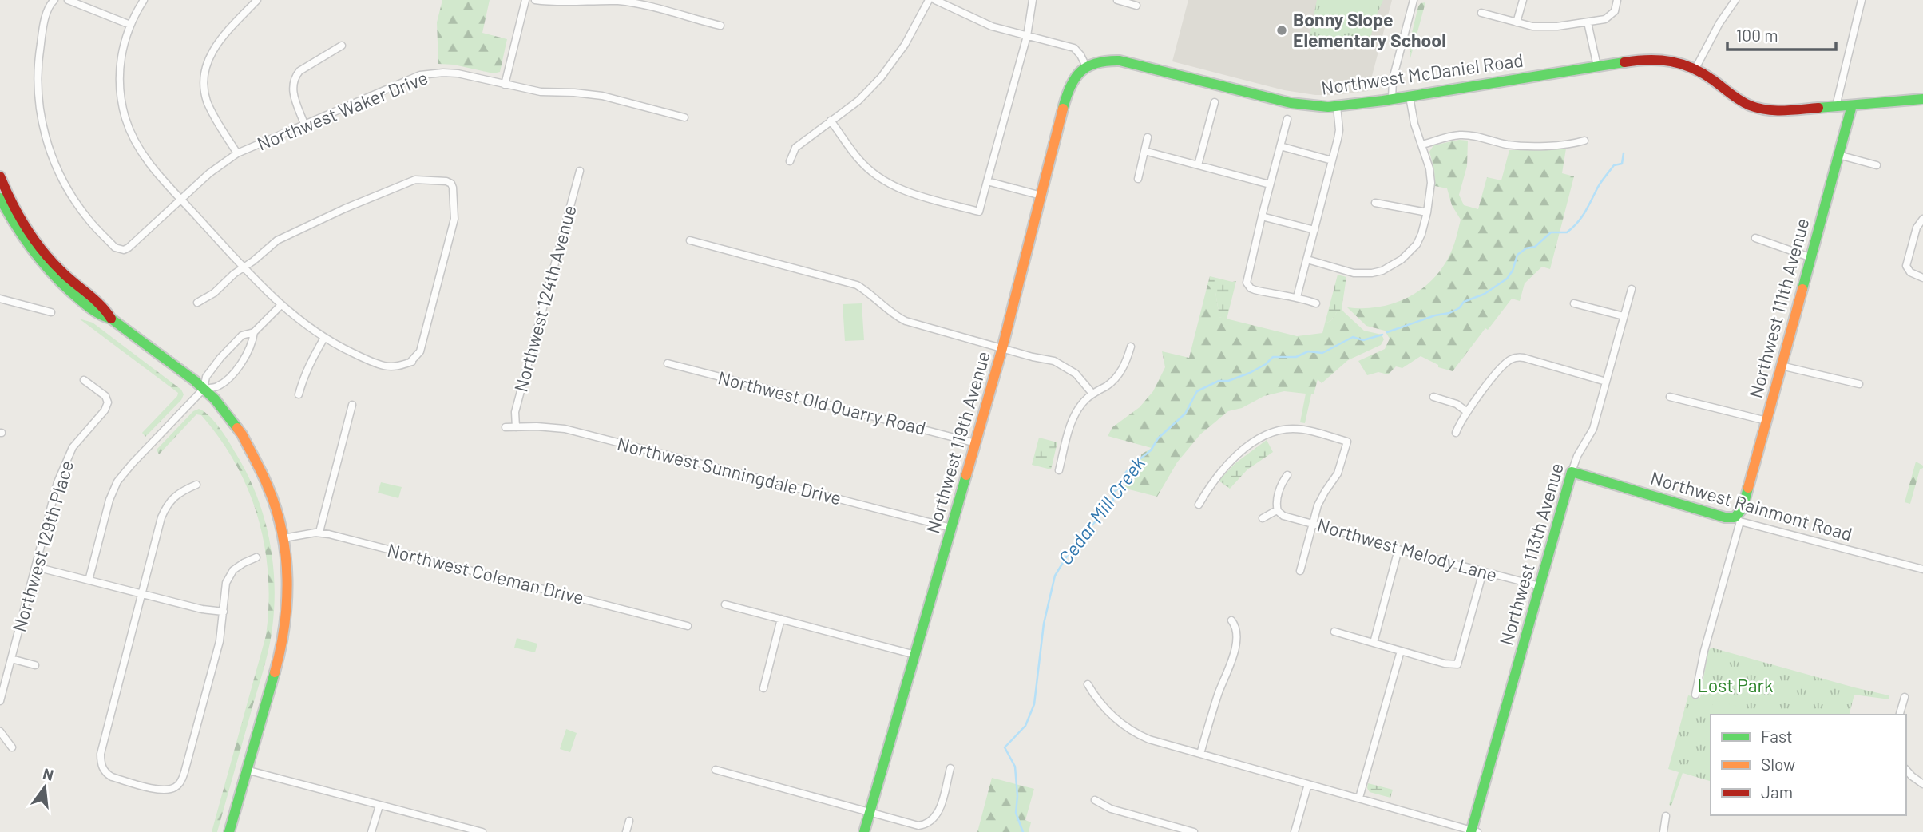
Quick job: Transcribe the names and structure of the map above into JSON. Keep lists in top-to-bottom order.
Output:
{
  "streets": {
    "street": [
      "Northwest McDaniel Road",
      "Northwest Waker Drive",
      "Northwest 124th Avenue",
      "Northwest 111th Avenue",
      "Northwest Old Quarry Road",
      "Northwest 119th Avenue",
      "Northwest Sunningdale Drive",
      "Northwest Rainmont Road",
      "Northwest 129th Place",
      "Northwest Melody Lane",
      "Northwest 113th Avenue",
      "Northwest Coleman Drive"
    ]
  },
  "crossings": [
    ["Northwest McDaniel Road", "Northwest 111th Avenue"],
    ["Northwest McDaniel Road", "Northwest 119th Avenue"],
    ["Northwest 124th Avenue", "Northwest Sunningdale Drive"],
    ["Northwest 111th Avenue", "Northwest Rainmont Road"],
    ["Northwest Old Quarry Road", "Northwest 119th Avenue"],
    ["Northwest 119th Avenue", "Northwest Sunningdale Drive"],
    ["Northwest Rainmont Road", "Northwest 113th Avenue"],
    ["Northwest Melody Lane", "Northwest 113th Avenue"]
  ],
  "water": ["Cedar Mill Creek"],
  "parks": ["Lost Park"],
  "places": ["Bonny Slope Elementary School"],
  "legend": ["Fast", "Slow", "Jam"],
  "scale_bar": "100 m",
  "north": "top"
}
